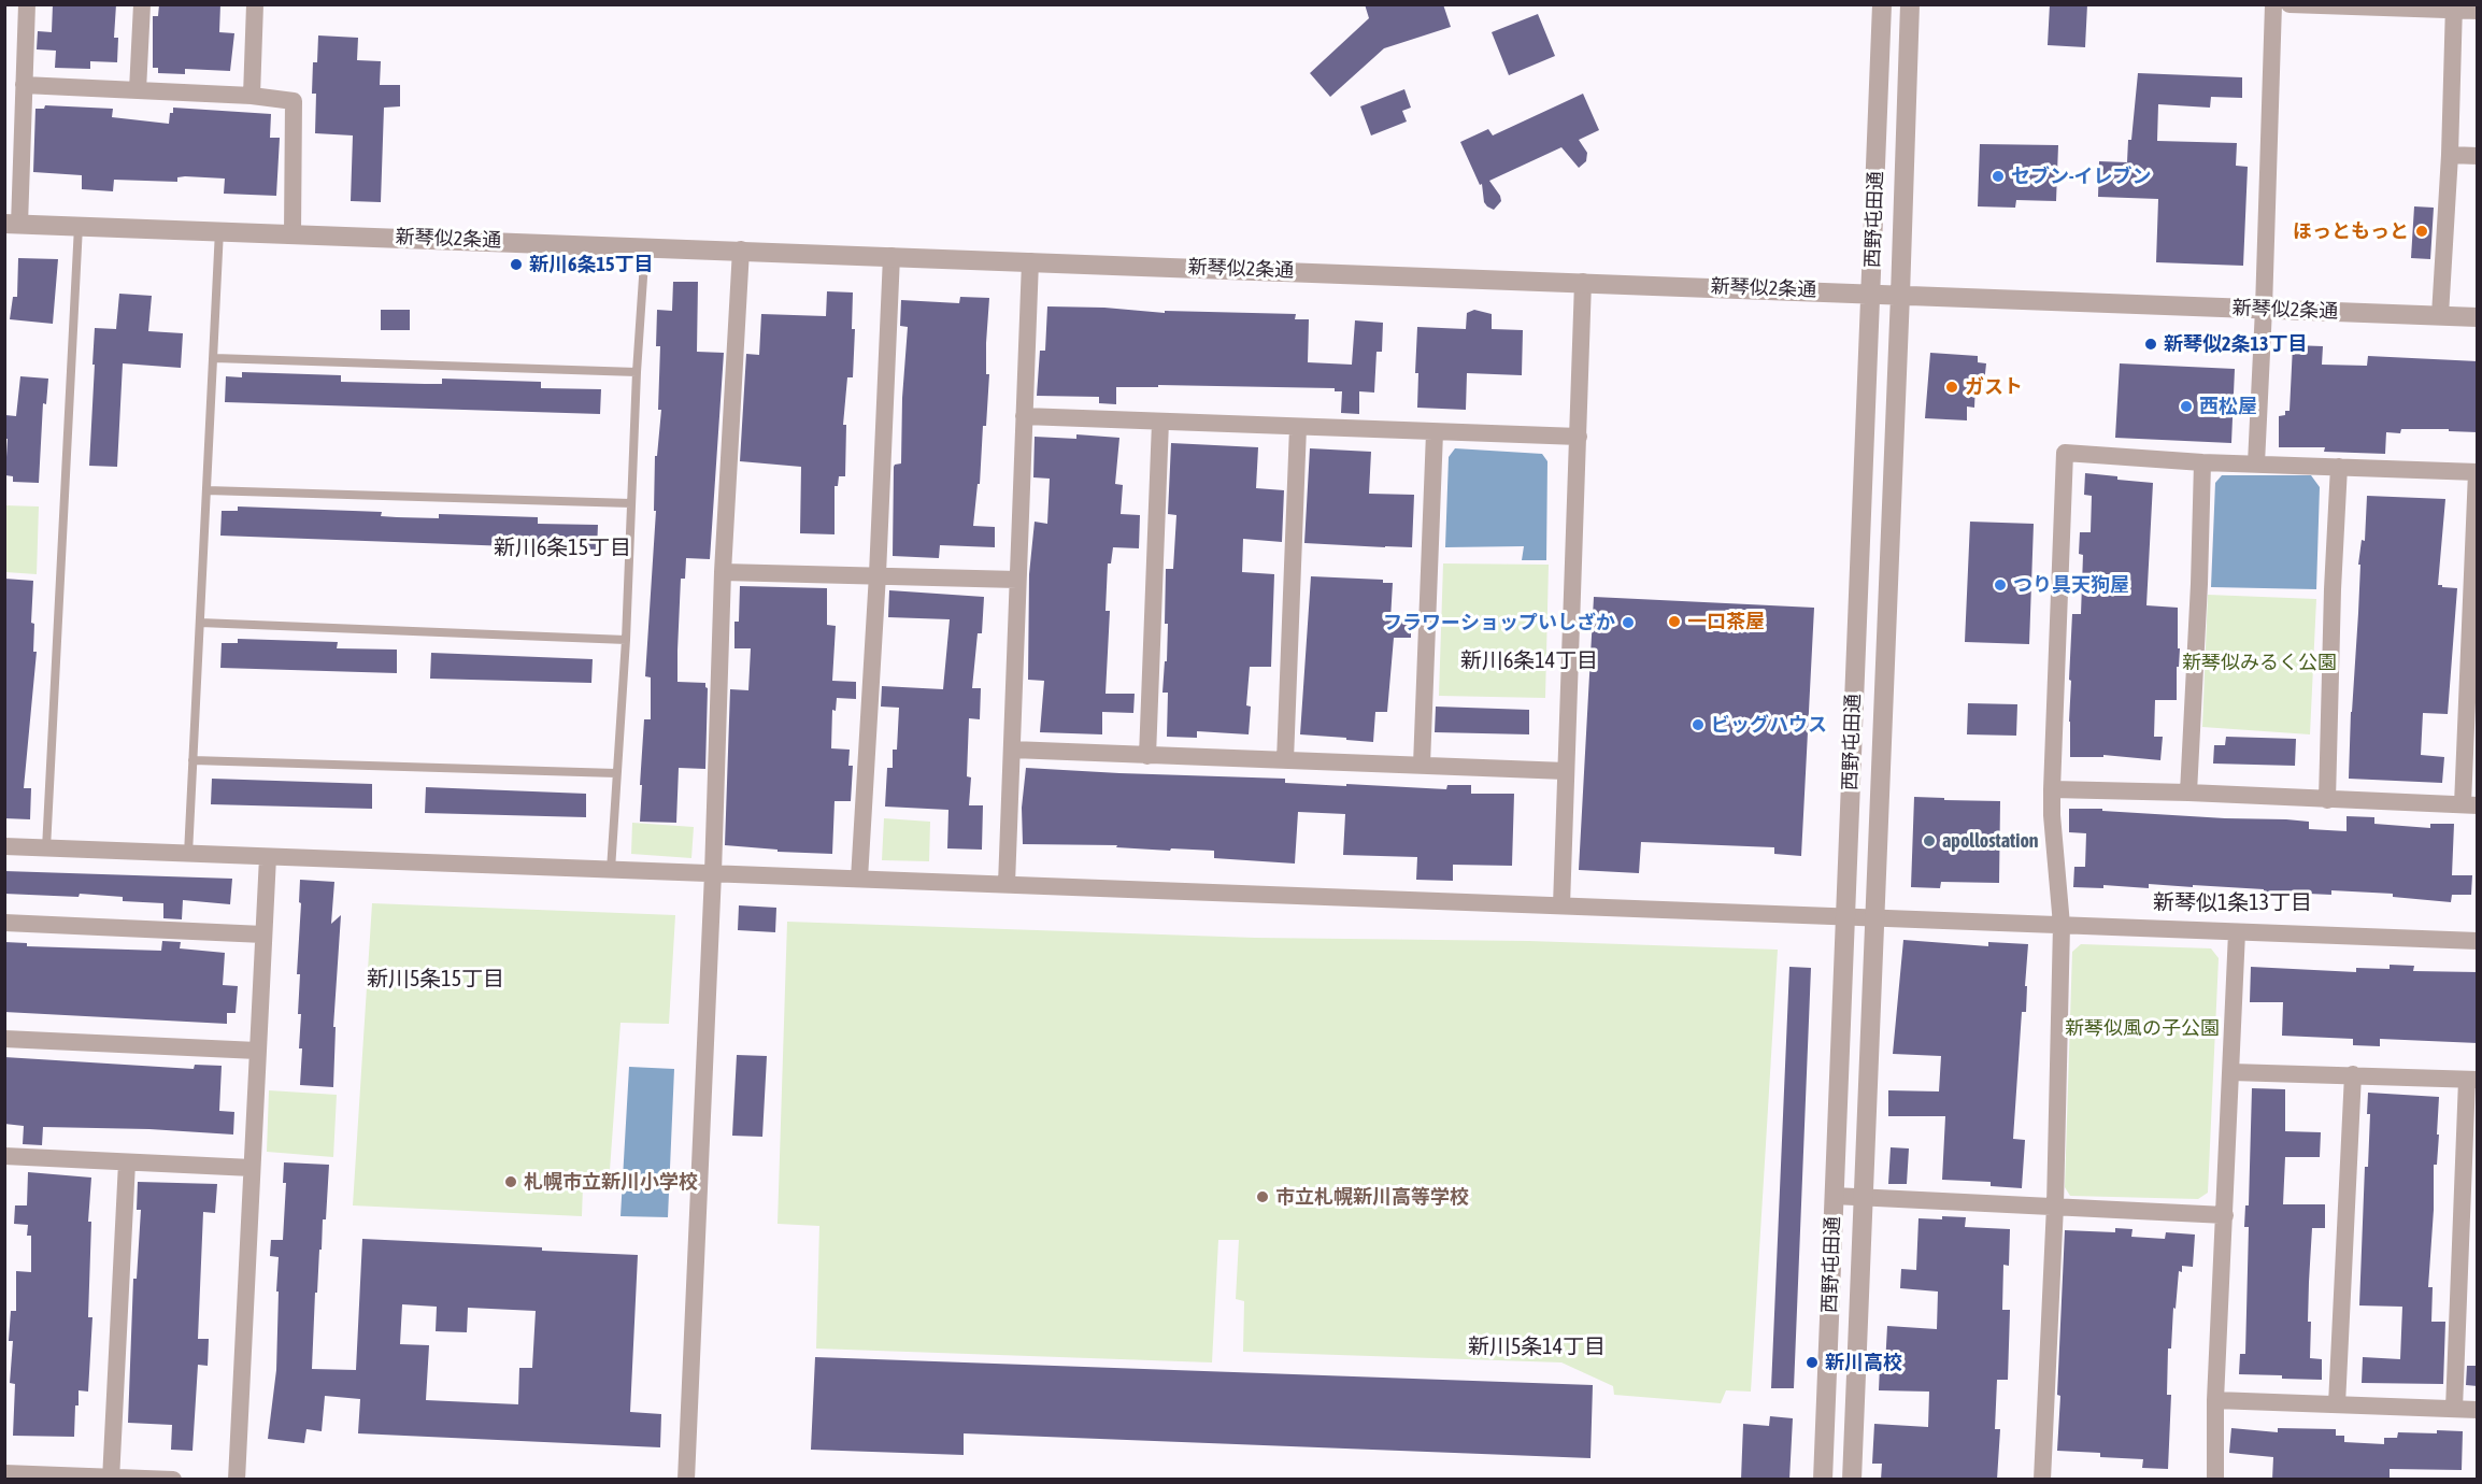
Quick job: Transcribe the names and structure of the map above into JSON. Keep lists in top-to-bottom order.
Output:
{
  "streets": {
    "street": ["西野屯田通", "新琴似2条通"]
  },
  "crossings": [
    ["西野屯田通", "新琴似2条通"]
  ],
  "districts": [
    "新川6条15丁目",
    "新川6条14丁目",
    "新琴似1条13丁目",
    "新川5条15丁目",
    "新川5条14丁目"
  ],
  "parks": ["新琴似みるく公園", "新琴似風の子公園"],
  "places": [
    "セブン-イレブン",
    "ほっともっと",
    "新川6条15丁目",
    "新琴似2条13丁目",
    "ガスト",
    "西松屋",
    "つり具天狗屋",
    "一口茶屋",
    "フラワーショップいしざか",
    "ビッグハウス",
    "apollostation",
    "札幌市立新川小学校",
    "市立札幌新川高等学校",
    "新川高校"
  ]
}
